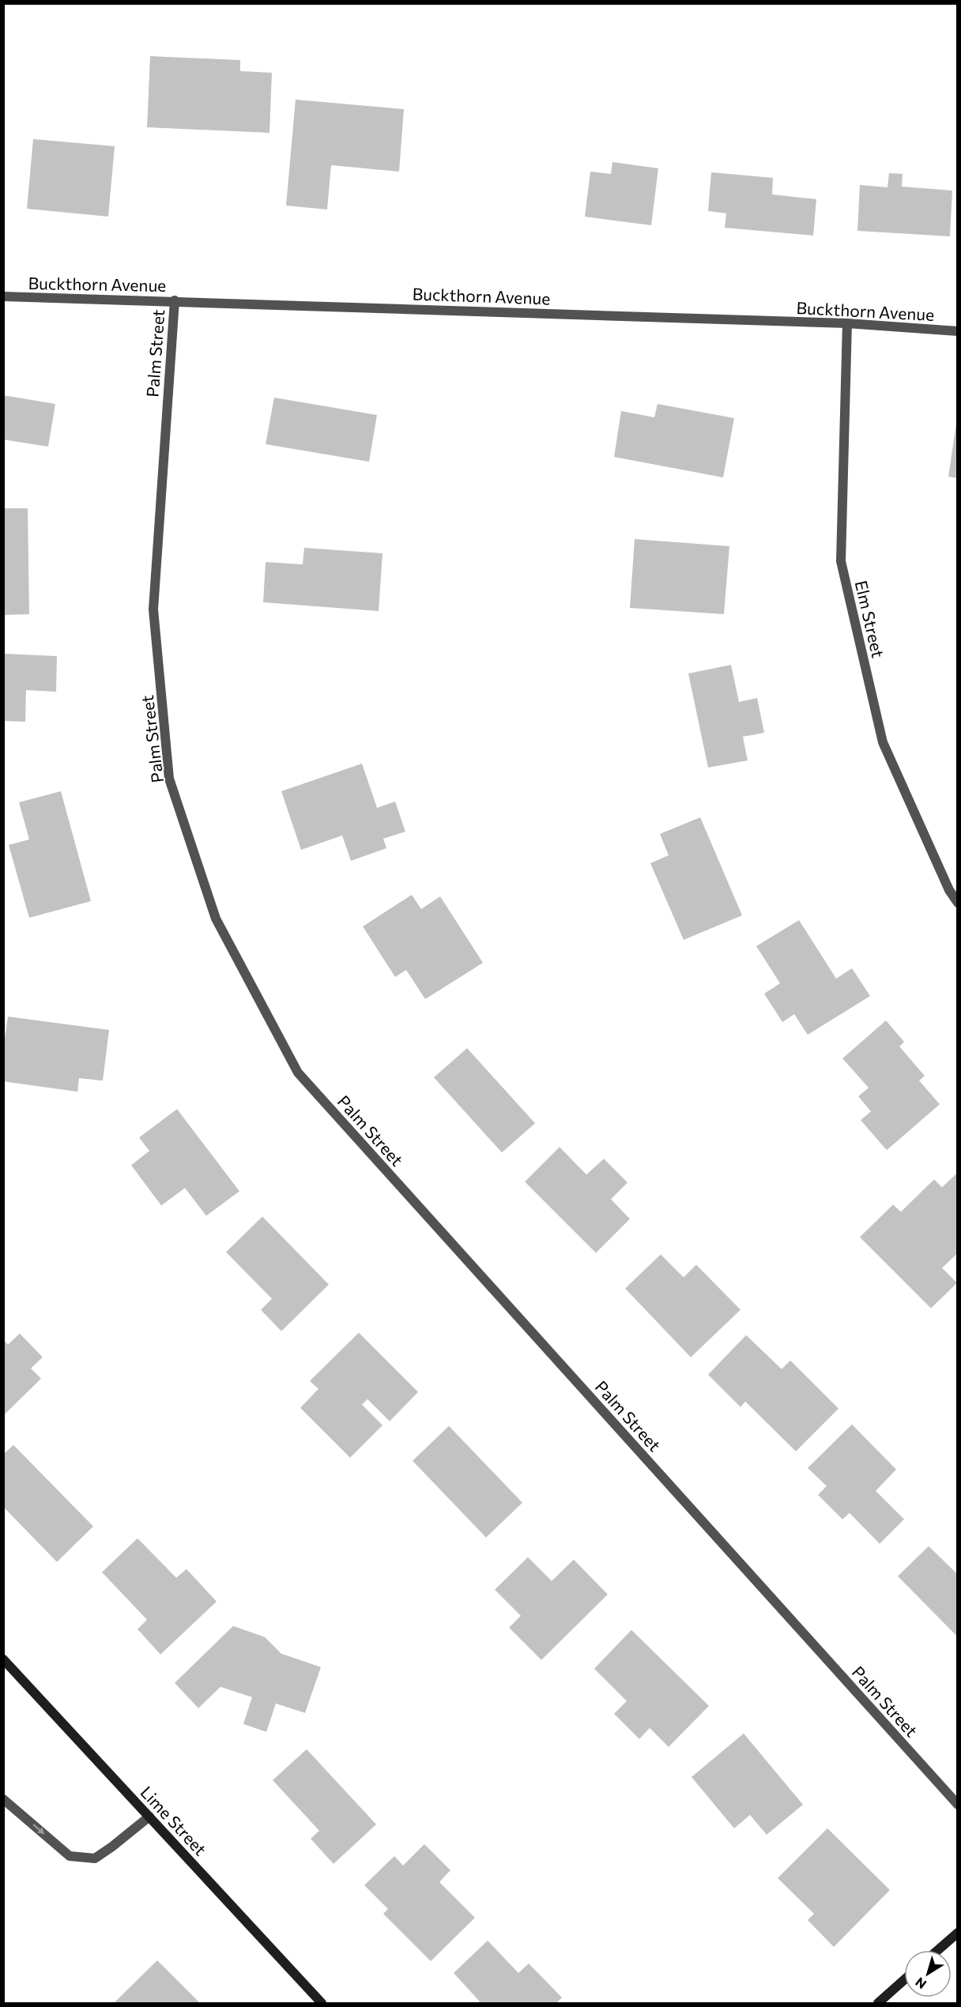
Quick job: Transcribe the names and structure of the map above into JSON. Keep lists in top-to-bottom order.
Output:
{
  "streets": {
    "street": [
      "Buckthorn Avenue",
      "Palm Street",
      "Elm Street",
      "Lime Street"
    ]
  },
  "crossings": [
    ["Buckthorn Avenue", "Palm Street"],
    ["Buckthorn Avenue", "Elm Street"]
  ],
  "north": "bottom left"
}
